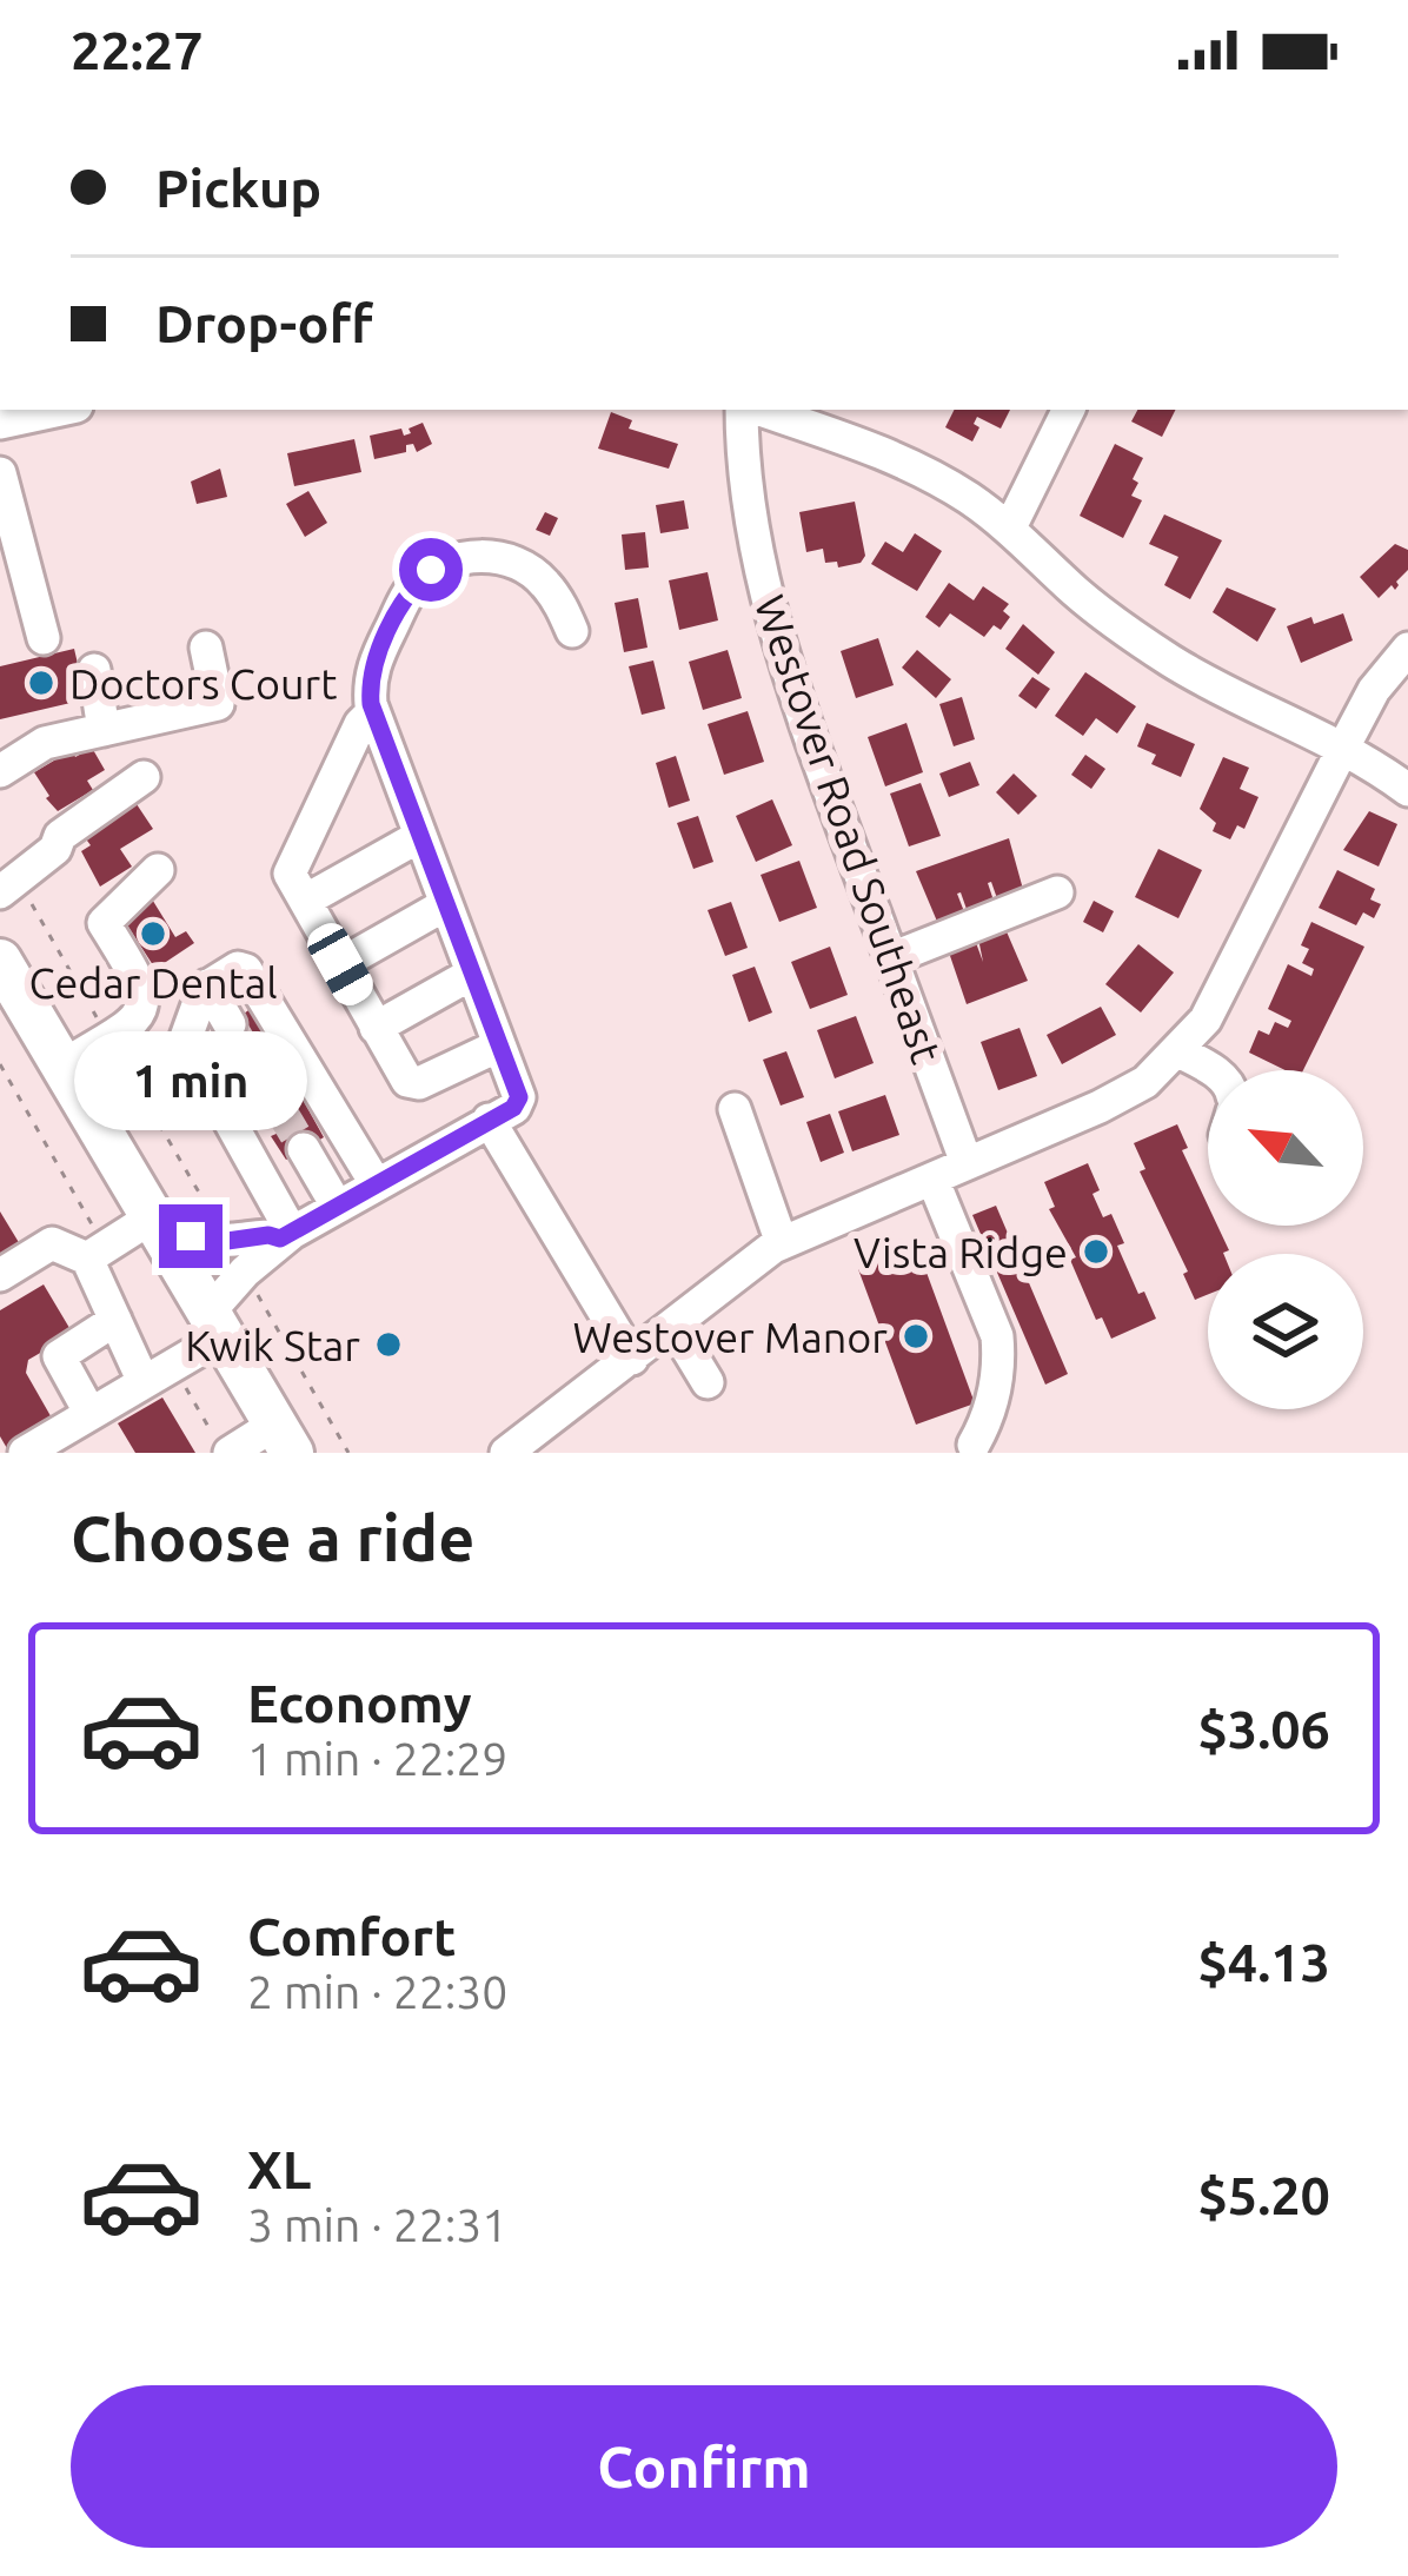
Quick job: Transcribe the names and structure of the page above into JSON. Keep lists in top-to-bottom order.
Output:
{
  "streets": {
    "street": ["Westover Road Southeast"]
  },
  "places": [
    "Doctors Court",
    "Cedar Dental",
    "Vista Ridge",
    "Westover Manor",
    "Kwik Star"
  ],
  "north": "top left",
  "page": {
    "status": "22:27",
    "banner": ["Pickup", "Drop-off"],
    "bubble": "1 min",
    "heading": "Choose a ride",
    "list": [
      {
        "name": "Economy",
        "note": "1 min · 22:29",
        "value": "$3.06"
      },
      {
        "name": "Comfort",
        "note": "2 min · 22:30",
        "value": "$4.13"
      },
      {
        "name": "XL",
        "note": "3 min · 22:31",
        "value": "$5.20"
      }
    ],
    "buttons": "Confirm"
  }
}
